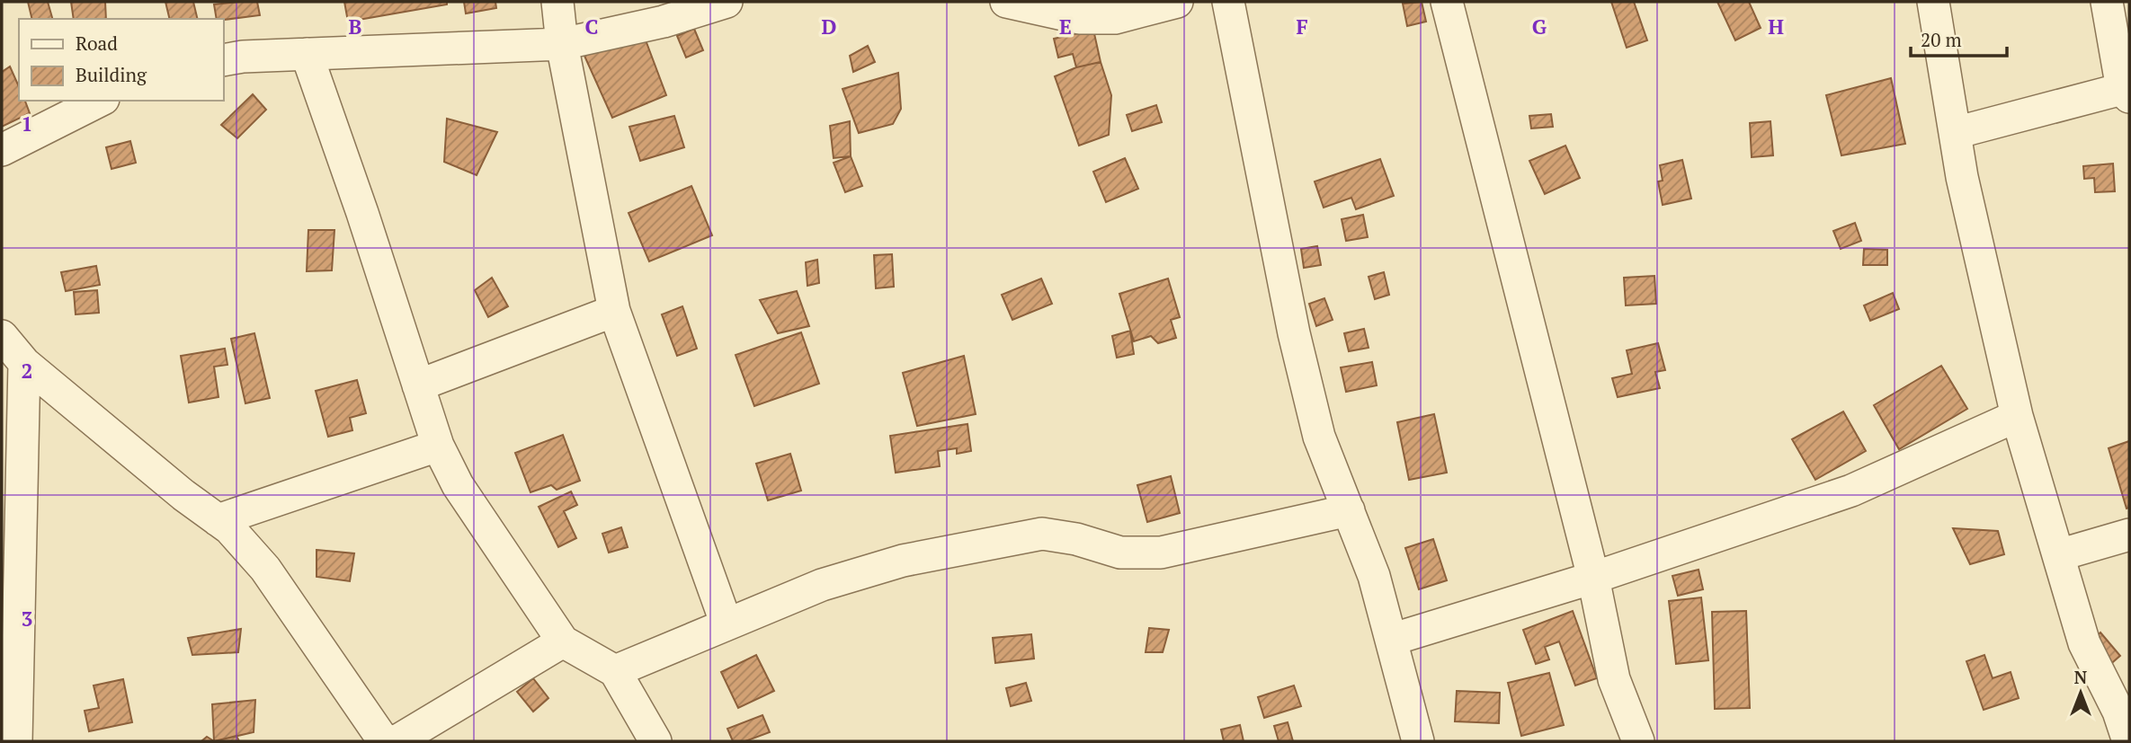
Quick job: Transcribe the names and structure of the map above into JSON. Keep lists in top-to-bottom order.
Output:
{
  "legend": ["Road", "Building"],
  "scale_bar": "20 m",
  "north": "top",
  "grid": {
    "columns": [
      "B",
      "C",
      "D",
      "E",
      "F",
      "G",
      "H"
    ],
    "rows": ["1", "2", "3"]
  }
}
